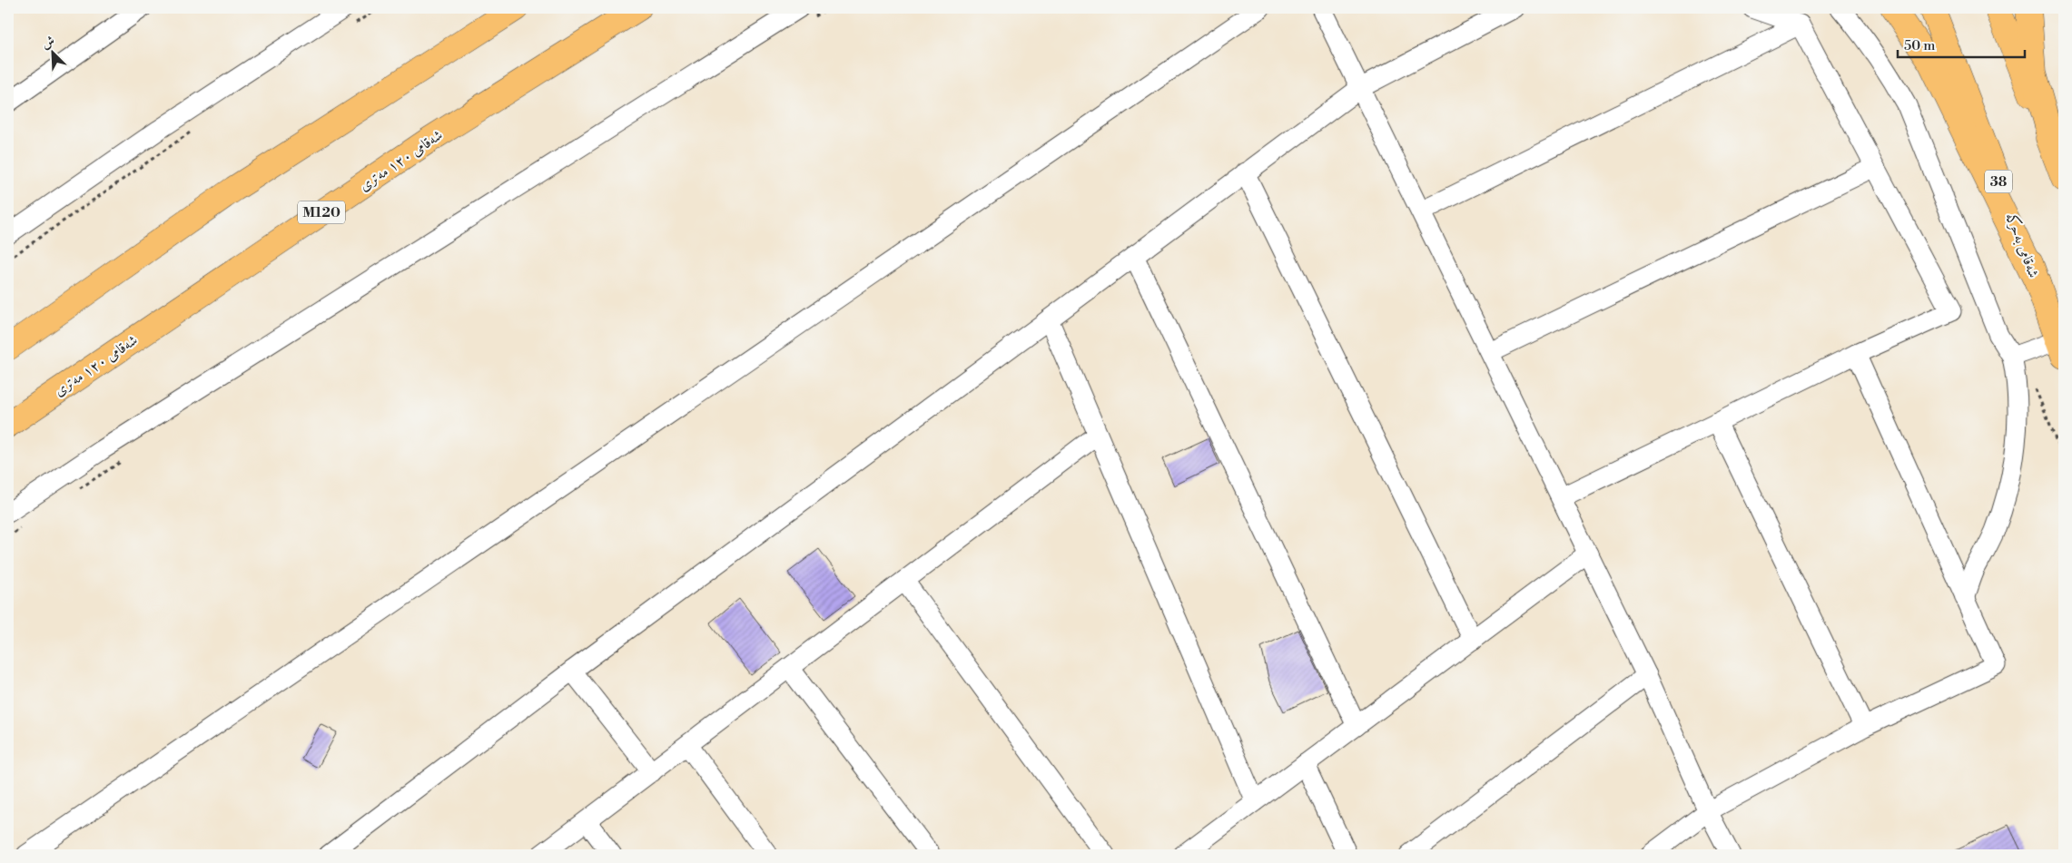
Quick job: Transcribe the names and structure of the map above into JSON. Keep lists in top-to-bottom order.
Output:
{
  "streets": {
    "main road": [
      "شەقامی ١٢٠ مەتری",
      "38",
      "M120",
      "شەقامی بەحرکە"
    ]
  },
  "scale_bar": "50 m",
  "north": "top left"
}
